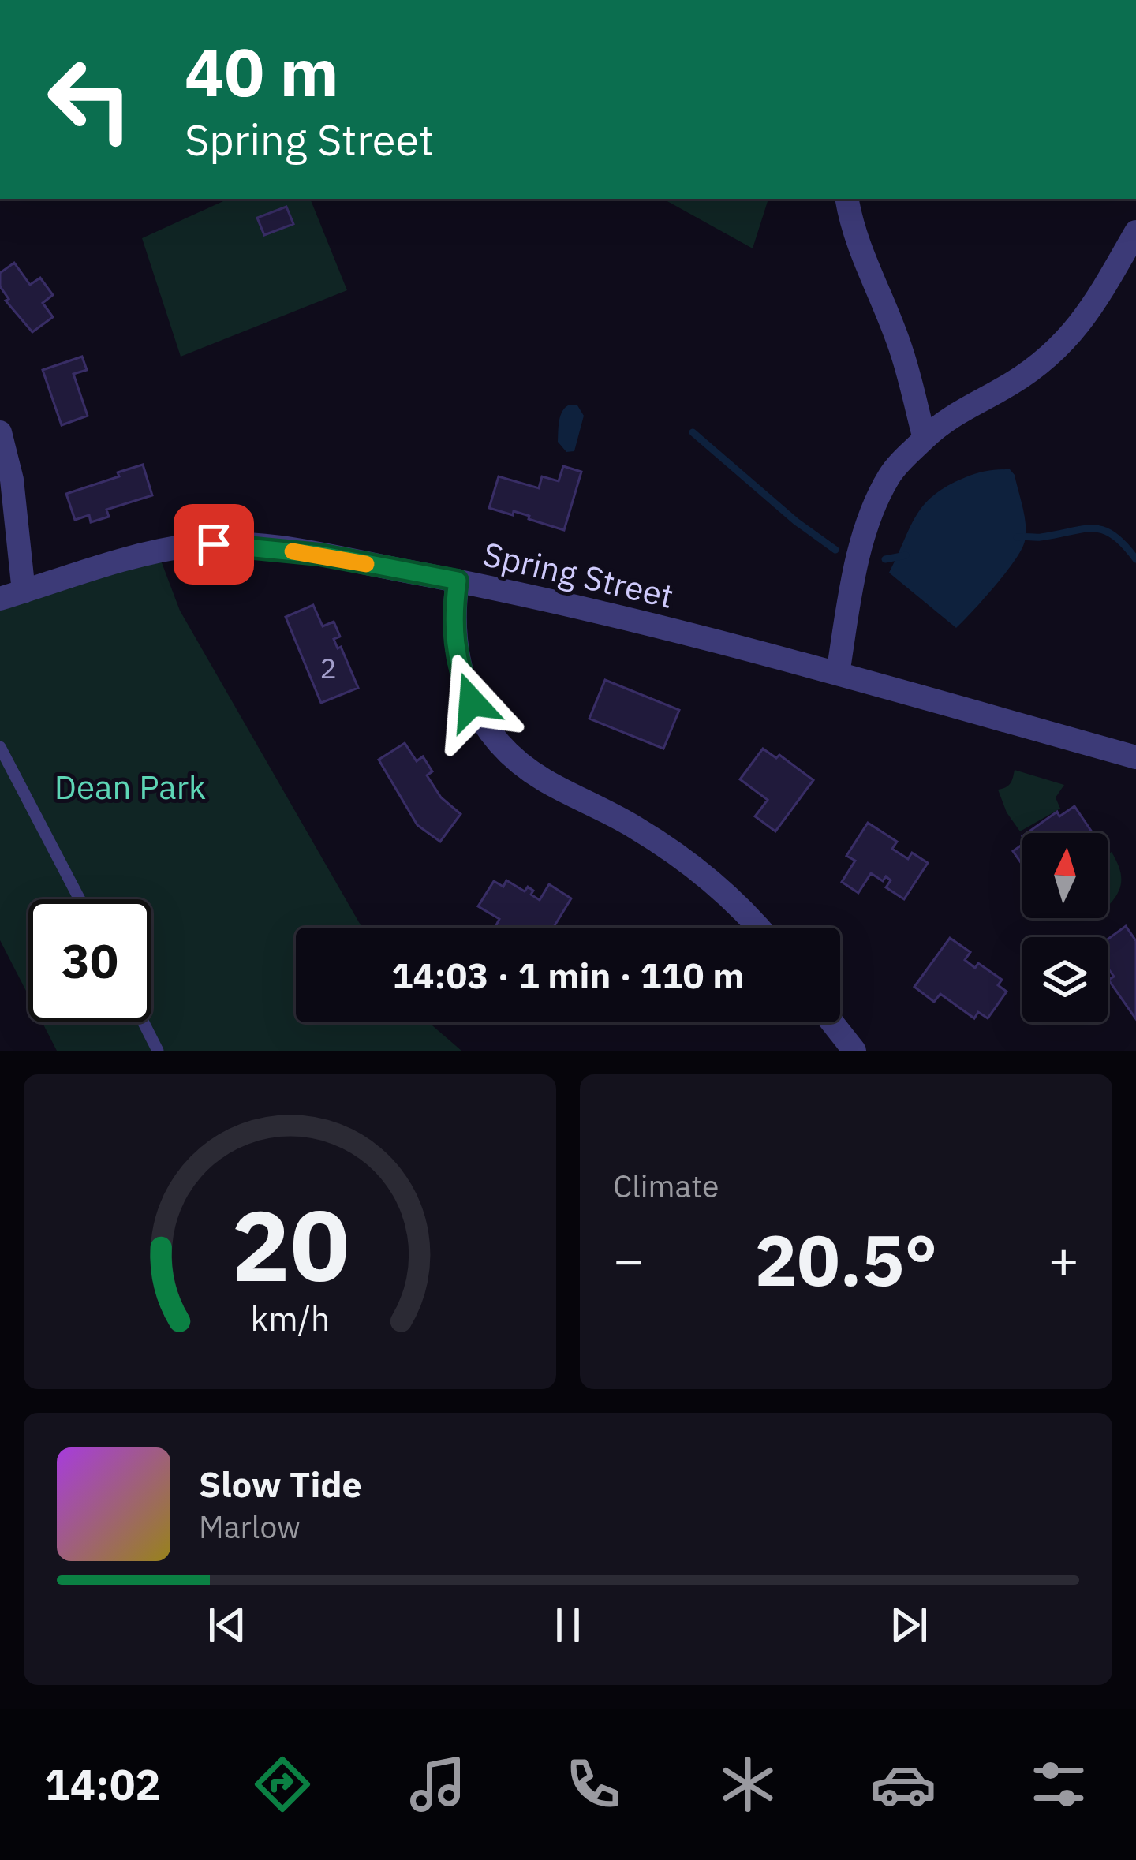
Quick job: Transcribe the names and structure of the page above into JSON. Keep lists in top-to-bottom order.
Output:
{
  "streets": {
    "street": ["Spring Street"]
  },
  "parks": ["Dean Park"],
  "house_numbers": ["2"],
  "north": "top",
  "page": {
    "turn": ["40 m", "Spring Street"],
    "limit": "30",
    "trip": "14:03 · 1 min · 110 m",
    "tile": "Climate",
    "heat": ["−", "20.5°", "+"],
    "song": ["Slow Tide", "Marlow"],
    "tabs": "14:02",
    "gauge": ["20", "km/h"]
  }
}
